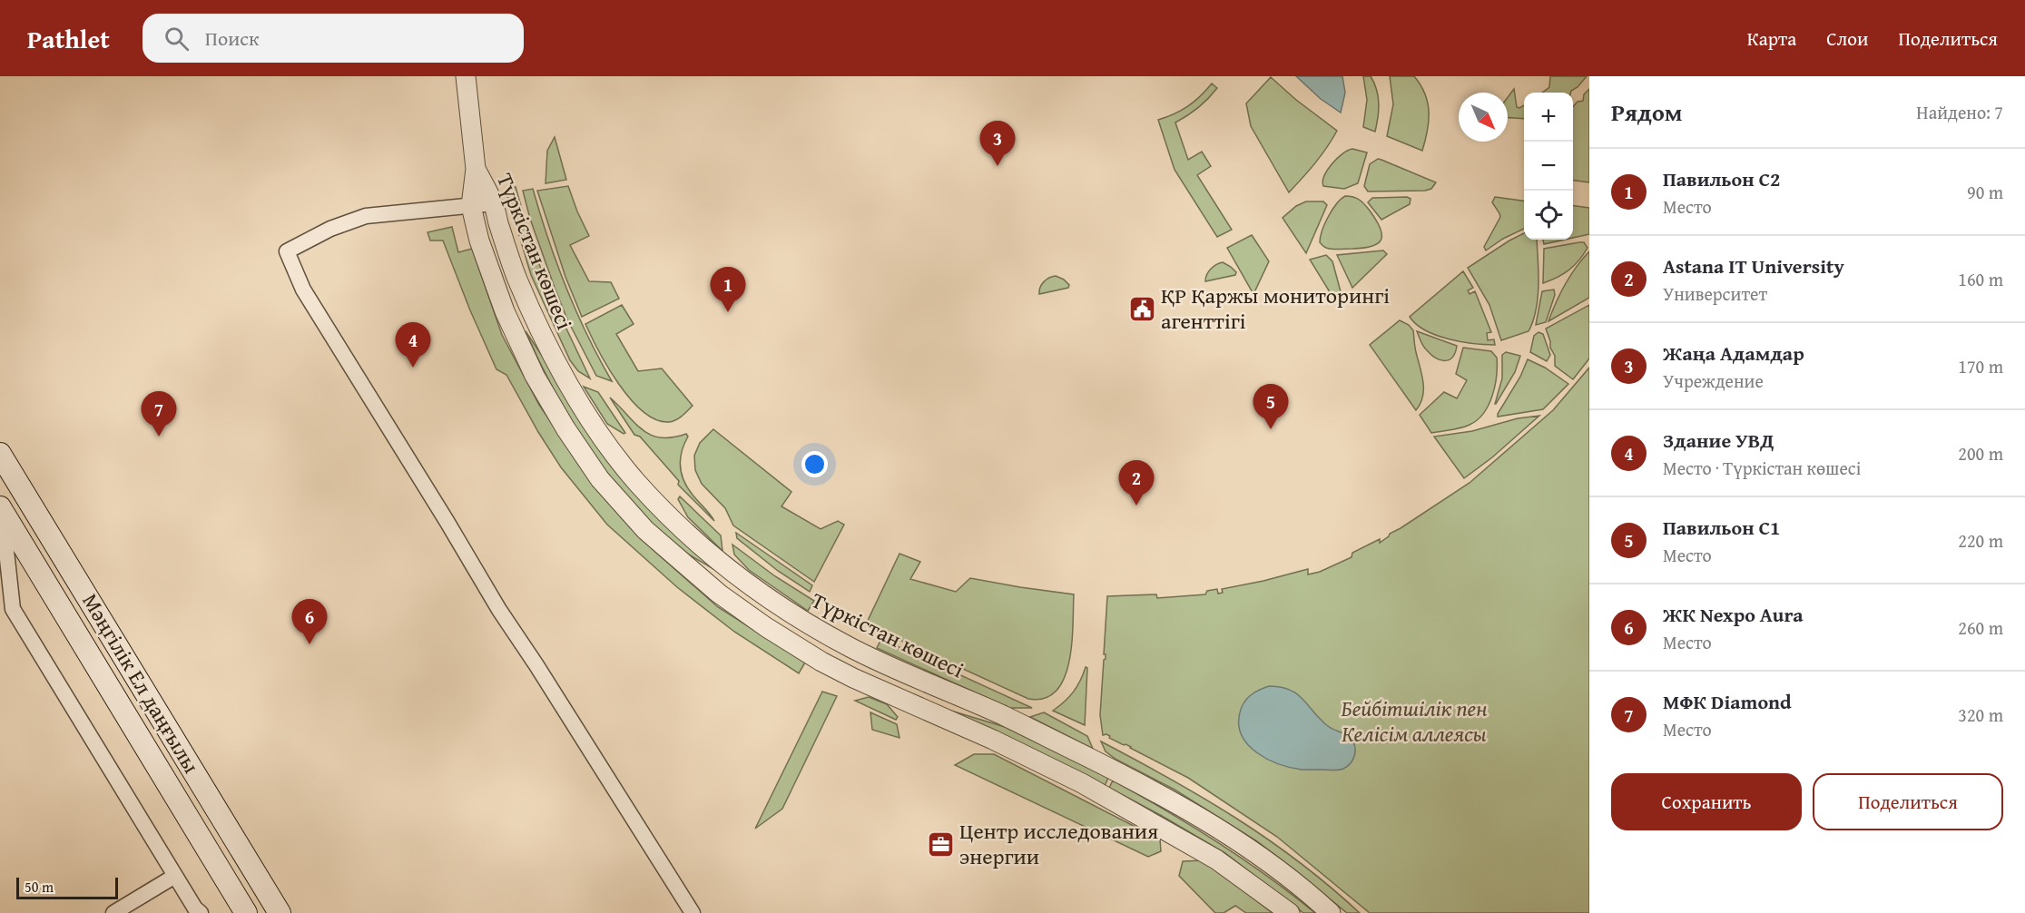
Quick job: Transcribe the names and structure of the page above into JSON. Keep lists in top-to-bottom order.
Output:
{
  "streets": {
    "main road": ["Мәңгілік Ел даңғылы"],
    "street": ["Түркістан көшесі"]
  },
  "parks": ["Бейбітшілік пен Келісім аллеясы"],
  "places": {
    "public building": ["ҚР Қаржы мониторингі агенттігі"],
    "office": ["Центр исследования энергии"]
  },
  "scale_bar": "50 m",
  "north": "bottom right",
  "page": {
    "header": "Pathlet",
    "search": "Поиск",
    "nav": ["Карта", "Слои", "Поделиться"],
    "heading": ["Рядом", "Найдено: 7"],
    "map_buttons": ["+", "−"],
    "pins": [
      "3",
      "1",
      "4",
      "5",
      "7",
      "2",
      "6"
    ],
    "list": [
      {
        "mark": "1",
        "name": "Павильон С2",
        "note": "Место",
        "value": "90 m"
      },
      {
        "mark": "2",
        "name": "Astana IT University",
        "note": "Университет",
        "value": "160 m"
      },
      {
        "mark": "3",
        "name": "Жаңа Адамдар",
        "note": "Учреждение",
        "value": "170 m"
      },
      {
        "mark": "4",
        "name": "Здание УВД",
        "note": "Место · Түркістан көшесі",
        "value": "200 m"
      },
      {
        "mark": "5",
        "name": "Павильон С1",
        "note": "Место",
        "value": "220 m"
      },
      {
        "mark": "6",
        "name": "ЖК Nexpo Aura",
        "note": "Место",
        "value": "260 m"
      },
      {
        "mark": "7",
        "name": "МФК Diamond",
        "note": "Место",
        "value": "320 m"
      }
    ],
    "buttons": ["Сохранить", "Поделиться"],
    "scale": "50 m"
  }
}
